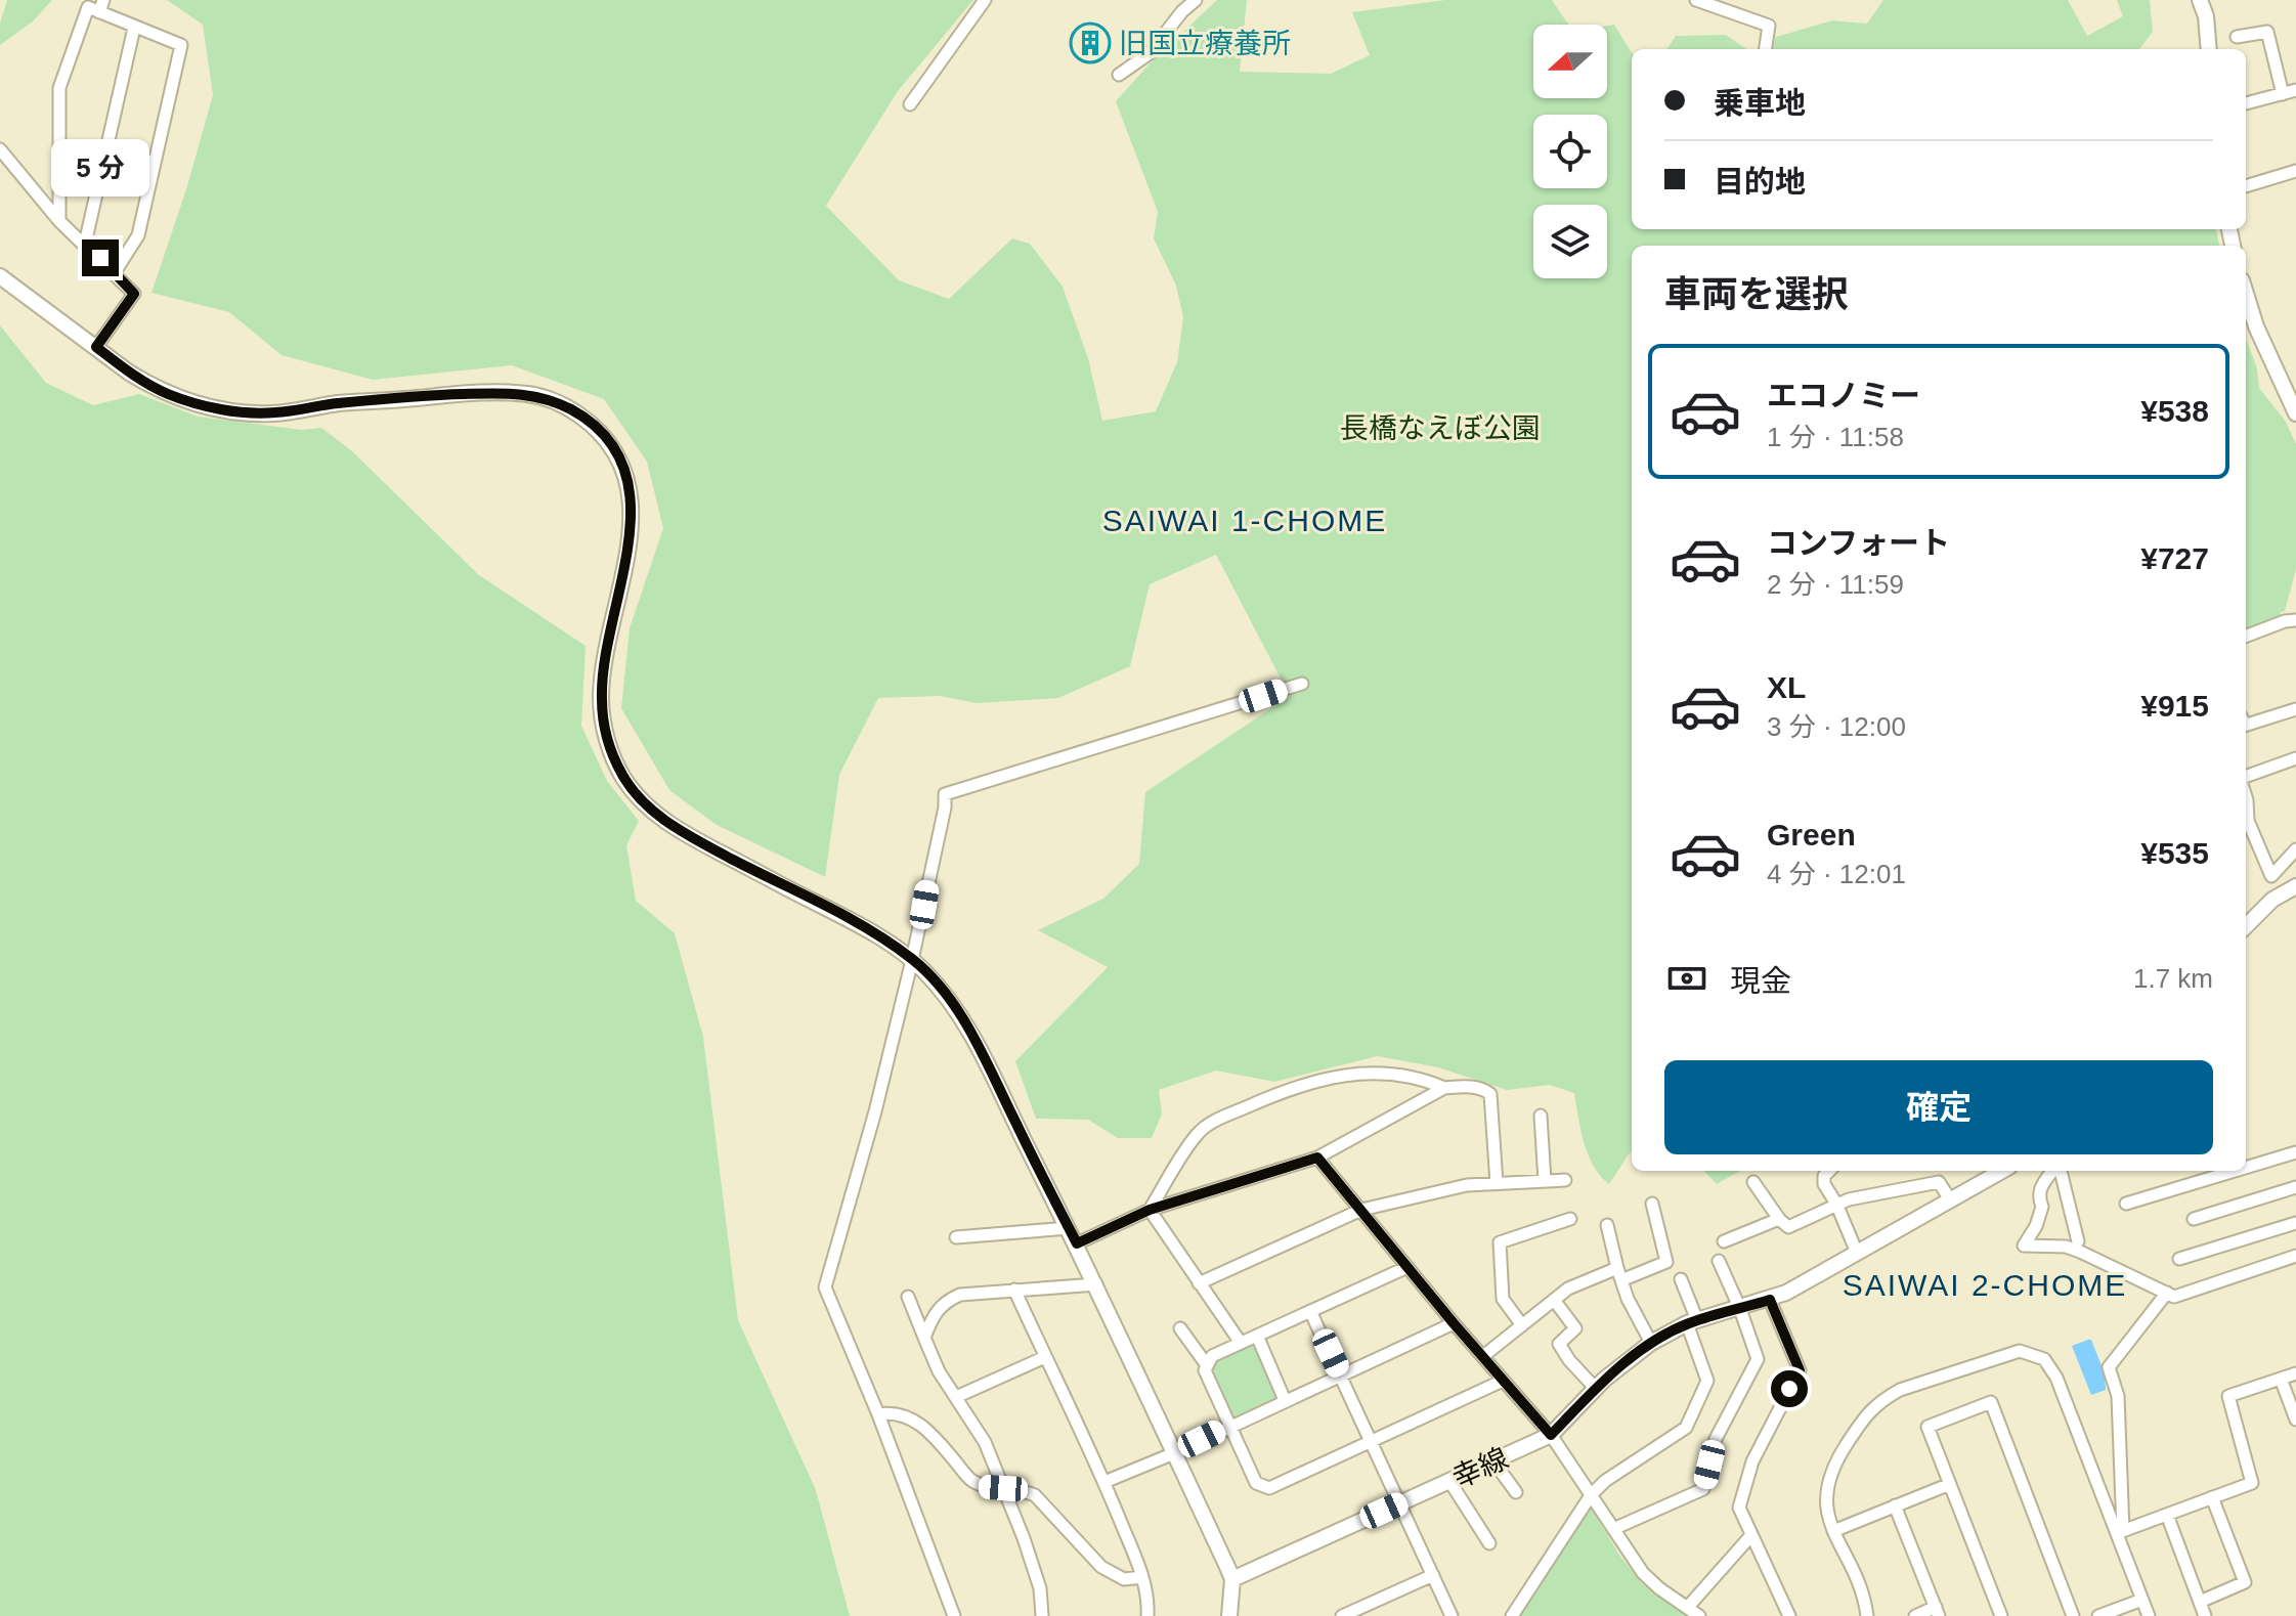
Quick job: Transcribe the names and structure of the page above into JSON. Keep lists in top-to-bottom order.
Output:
{
  "streets": {
    "street": ["幸線"]
  },
  "districts": ["SAIWAI 1-CHOME", "SAIWAI 2-CHOME"],
  "parks": ["長橋なえぼ公園"],
  "places": {
    "building": ["旧国立療養所"]
  },
  "north": "left",
  "page": {
    "banner": ["乗車地", "目的地"],
    "bubble": "5 分",
    "heading": "車両を選択",
    "list": [
      {
        "name": "エコノミー",
        "note": "1 分 · 11:58",
        "value": "¥538"
      },
      {
        "name": "コンフォート",
        "note": "2 分 · 11:59",
        "value": "¥727"
      },
      {
        "name": "XL",
        "note": "3 分 · 12:00",
        "value": "¥915"
      },
      {
        "name": "Green",
        "note": "4 分 · 12:01",
        "value": "¥535"
      }
    ],
    "pay": ["現金", "1.7 km"],
    "buttons": "確定"
  }
}
